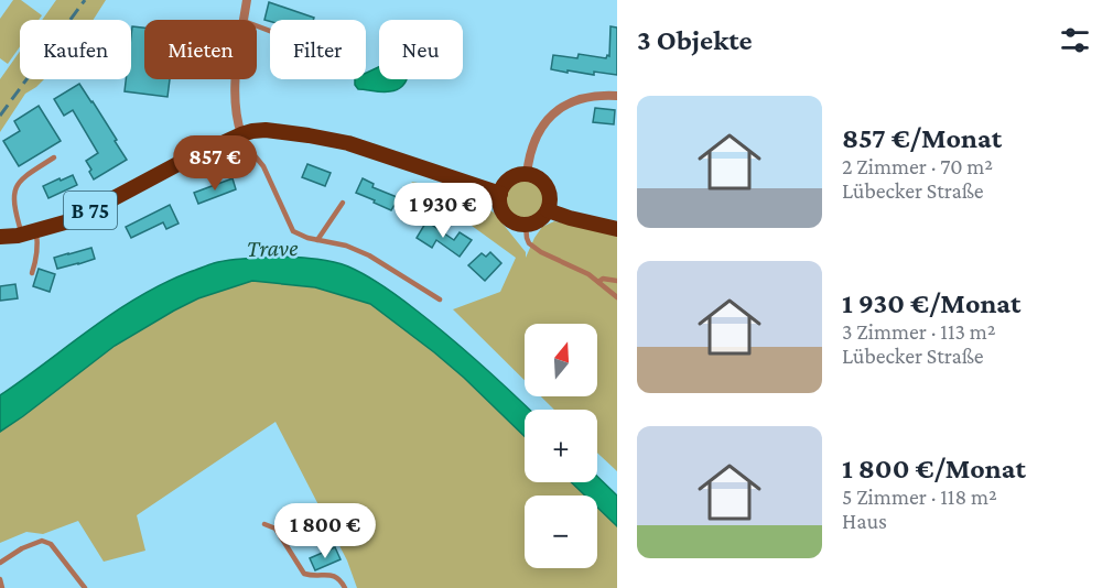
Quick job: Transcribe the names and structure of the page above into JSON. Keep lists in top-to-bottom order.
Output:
{
  "streets": {
    "main road": ["B 75"]
  },
  "water": ["Trave"],
  "north": "top",
  "page": {
    "heading": "3 Objekte",
    "chip": [
      "Kaufen",
      "Mieten",
      "Filter",
      "Neu"
    ],
    "list": [
      {
        "name": "857 €/Monat",
        "note": "2 Zimmer · 70 m² · Lübecker Straße"
      },
      {
        "name": "1 930 €/Monat",
        "note": "3 Zimmer · 113 m² · Lübecker Straße"
      },
      {
        "name": "1 800 €/Monat",
        "note": "5 Zimmer · 118 m² · Haus"
      }
    ],
    "price": ["857 €", "1 930 €", "1 800 €"],
    "map_buttons": ["+", "−"]
  }
}
